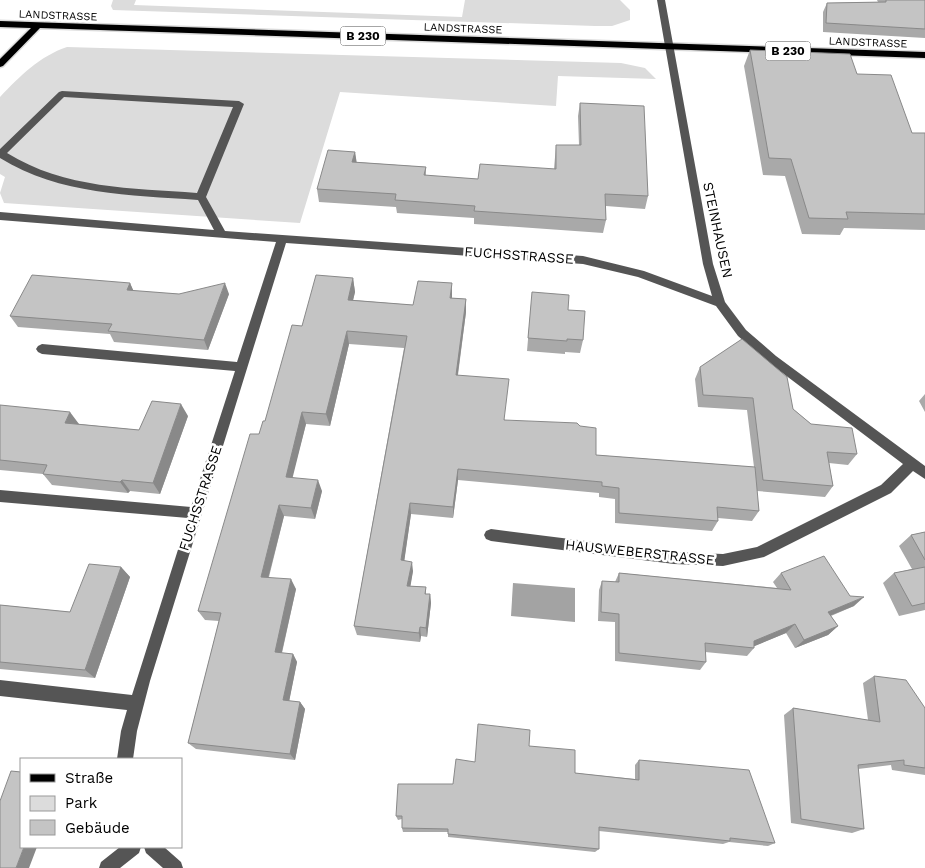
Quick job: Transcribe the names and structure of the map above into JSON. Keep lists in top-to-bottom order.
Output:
{
  "streets": {
    "main road": ["LANDSTRASSE", "B 230"],
    "street": ["STEINHAUSEN", "FUCHSSTRASSE", "HAUSWEBERSTRASSE"]
  },
  "crossings": [
    ["LANDSTRASSE", "STEINHAUSEN"],
    ["STEINHAUSEN", "FUCHSSTRASSE"],
    ["STEINHAUSEN", "HAUSWEBERSTRASSE"]
  ],
  "legend": ["Straße", "Park", "Gebäude"]
}
